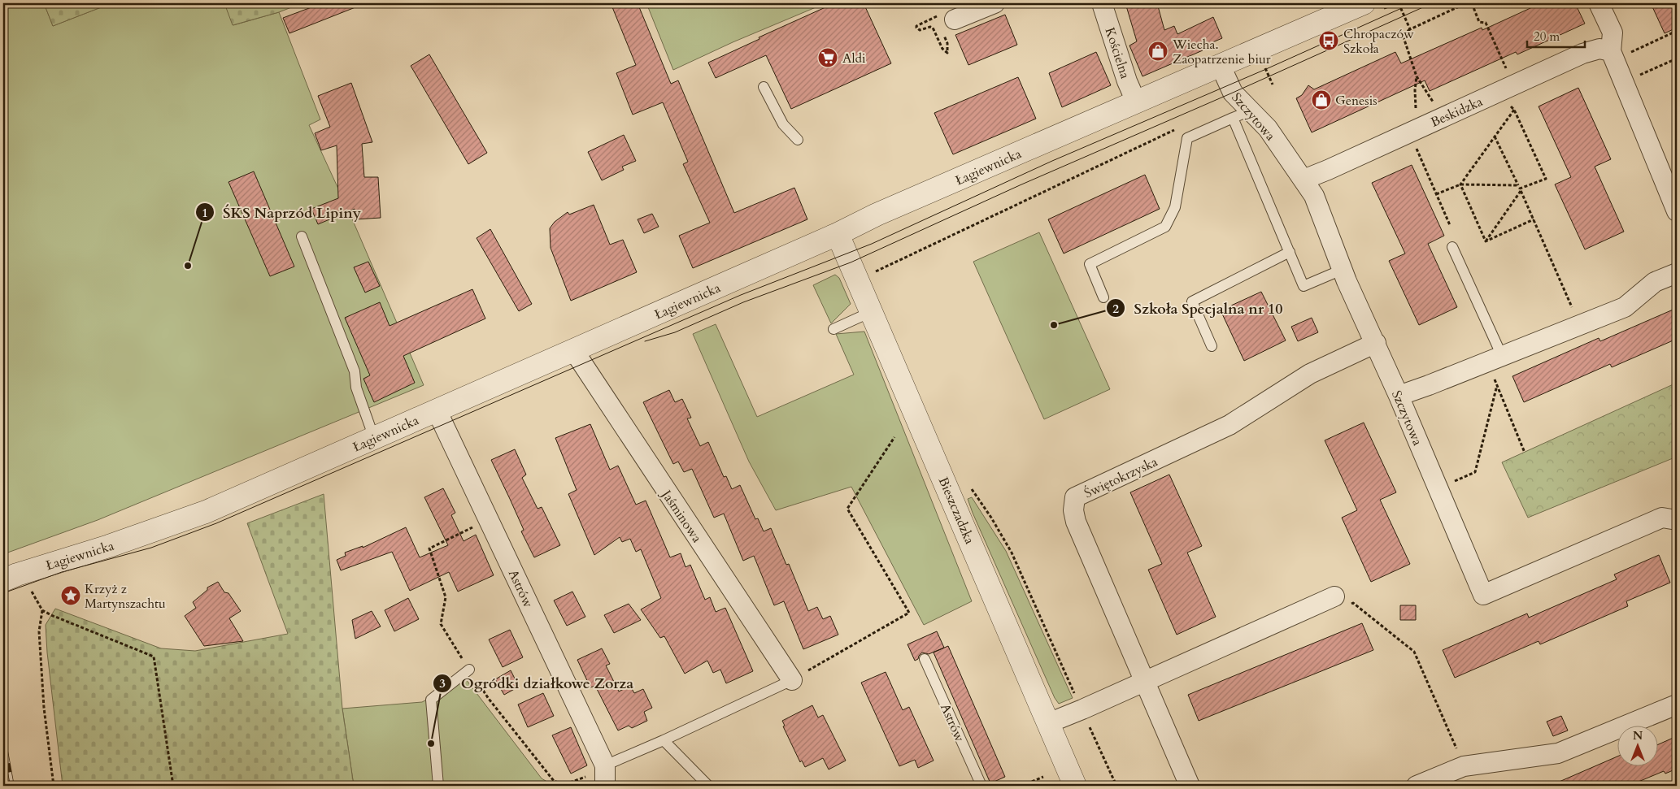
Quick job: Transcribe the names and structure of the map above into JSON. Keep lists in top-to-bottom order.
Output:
{
  "streets": {
    "street": [
      "Kościelna",
      "Beskidzka",
      "Szczytowa",
      "Łagiewnicka",
      "Świętokrzyska",
      "Bieszczadzka",
      "Jaśminowa",
      "Astrów"
    ]
  },
  "crossings": [
    ["Kościelna", "Łagiewnicka"],
    ["Beskidzka", "Szczytowa"],
    ["Szczytowa", "Łagiewnicka"],
    ["Szczytowa", "Świętokrzyska"],
    ["Łagiewnicka", "Bieszczadzka"],
    ["Łagiewnicka", "Jaśminowa"],
    ["Łagiewnicka", "Astrów"]
  ],
  "places": {
    "bus stop": ["Chropaczów Szkoła"],
    "shop": ["Wiecha. Zaopatrzenie biur", "Genesis"],
    "supermarket": ["Aldi"],
    "other": ["ŚKS Naprzód Lipiny", "Szkoła Specjalna nr 10", "Ogródki działkowe Zorza"],
    "place": ["Krzyż z Martynszachtu"]
  },
  "scale_bar": "20 m",
  "north": "top"
}
